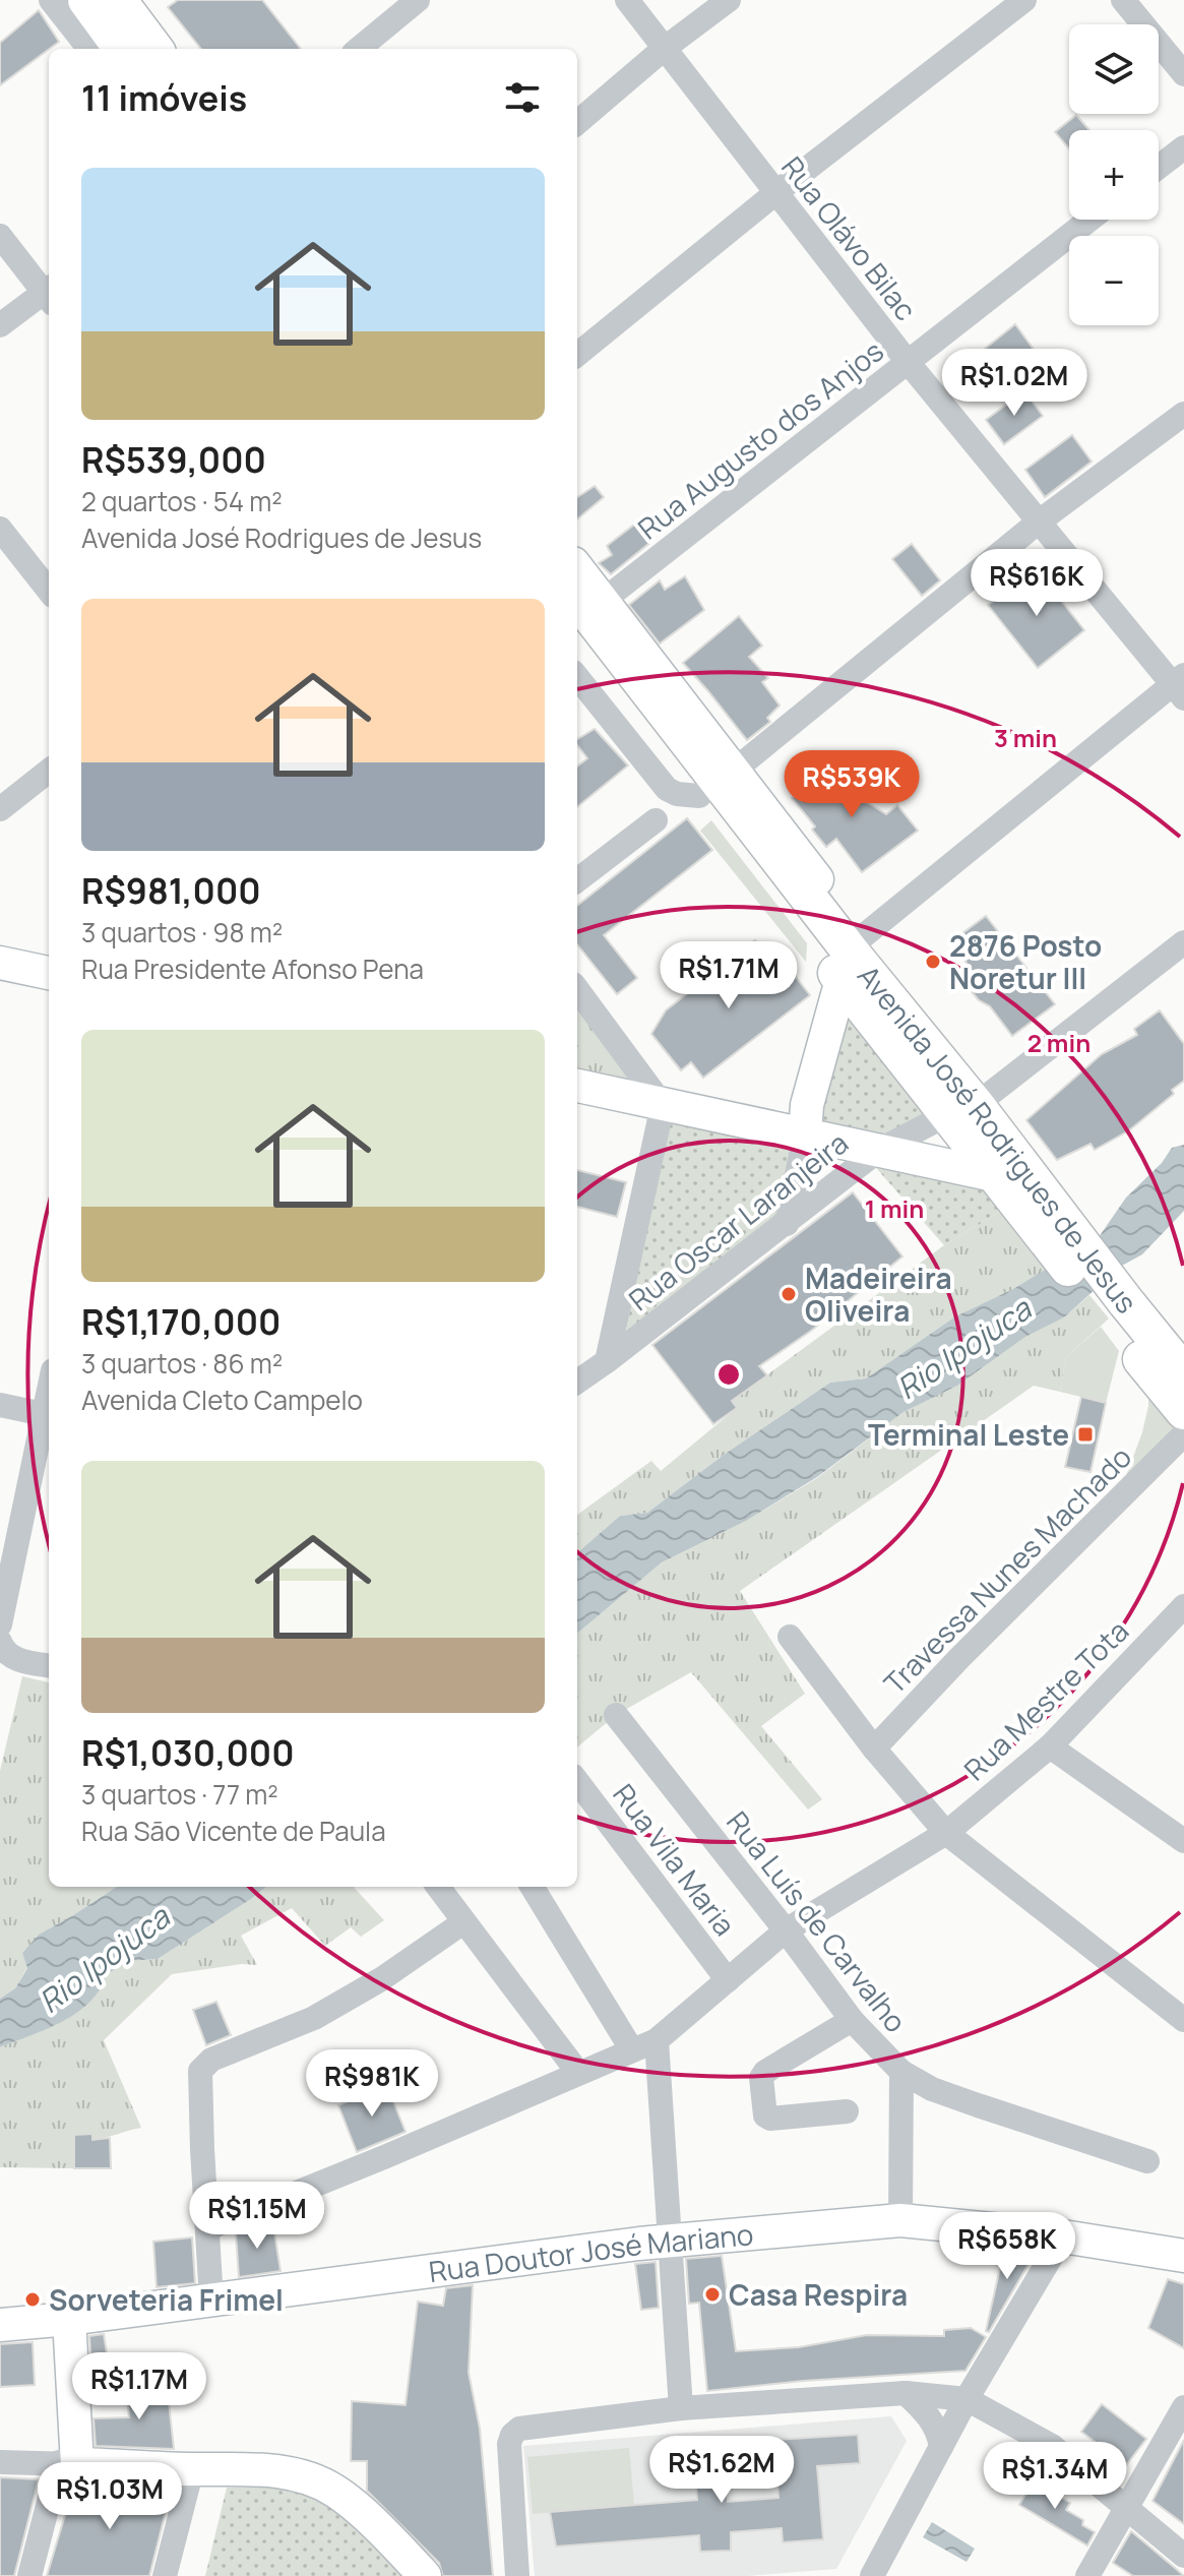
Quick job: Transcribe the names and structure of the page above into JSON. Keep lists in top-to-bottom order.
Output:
{
  "streets": {
    "main road": ["Avenida José Rodrigues de Jesus", "Rua Doutor José Mariano"],
    "street": [
      "Rua Olávo Bilac",
      "Rua Augusto dos Anjos",
      "Rua Oscar Laranjeira",
      "Travessa Nunes Machado",
      "Rua Mestre Tota",
      "Rua Vila Maria",
      "Rua Luís de Carvalho"
    ]
  },
  "crossings": [
    ["Rua Olávo Bilac", "Rua Augusto dos Anjos"],
    ["Rua Augusto dos Anjos", "Avenida José Rodrigues de Jesus"],
    ["Avenida José Rodrigues de Jesus", "Rua Oscar Laranjeira"],
    ["Rua Mestre Tota", "Rua Vila Maria"],
    ["Rua Mestre Tota", "Rua Luís de Carvalho"]
  ],
  "water": ["Rio Ipojuca"],
  "places": {
    "other": [
      "2876 Posto Noretur III",
      "Madeireira Oliveira",
      "Casa Respira",
      "Sorveteria Frimel"
    ],
    "transit": ["Terminal Leste"]
  },
  "page": {
    "map_buttons": ["+", "−"],
    "heading": "11 imóveis",
    "list": [
      {
        "name": "R$539,000",
        "note": "2 quartos · 54 m² · Avenida José Rodrigues de Jesus"
      },
      {
        "name": "R$981,000",
        "note": "3 quartos · 98 m² · Rua Presidente Afonso Pena"
      },
      {
        "name": "R$1,170,000",
        "note": "3 quartos · 86 m² · Avenida Cleto Campelo"
      },
      {
        "name": "R$1,030,000",
        "note": "3 quartos · 77 m² · Rua São Vicente de Paula"
      }
    ],
    "price": [
      "R$1.02M",
      "R$616K",
      "R$539K",
      "R$1.71M",
      "R$981K",
      "R$1.15M",
      "R$658K",
      "R$1.17M",
      "R$1.62M",
      "R$1.34M",
      "R$1.03M"
    ]
  },
  "rings": ["3 min", "2 min", "1 min"]
}
